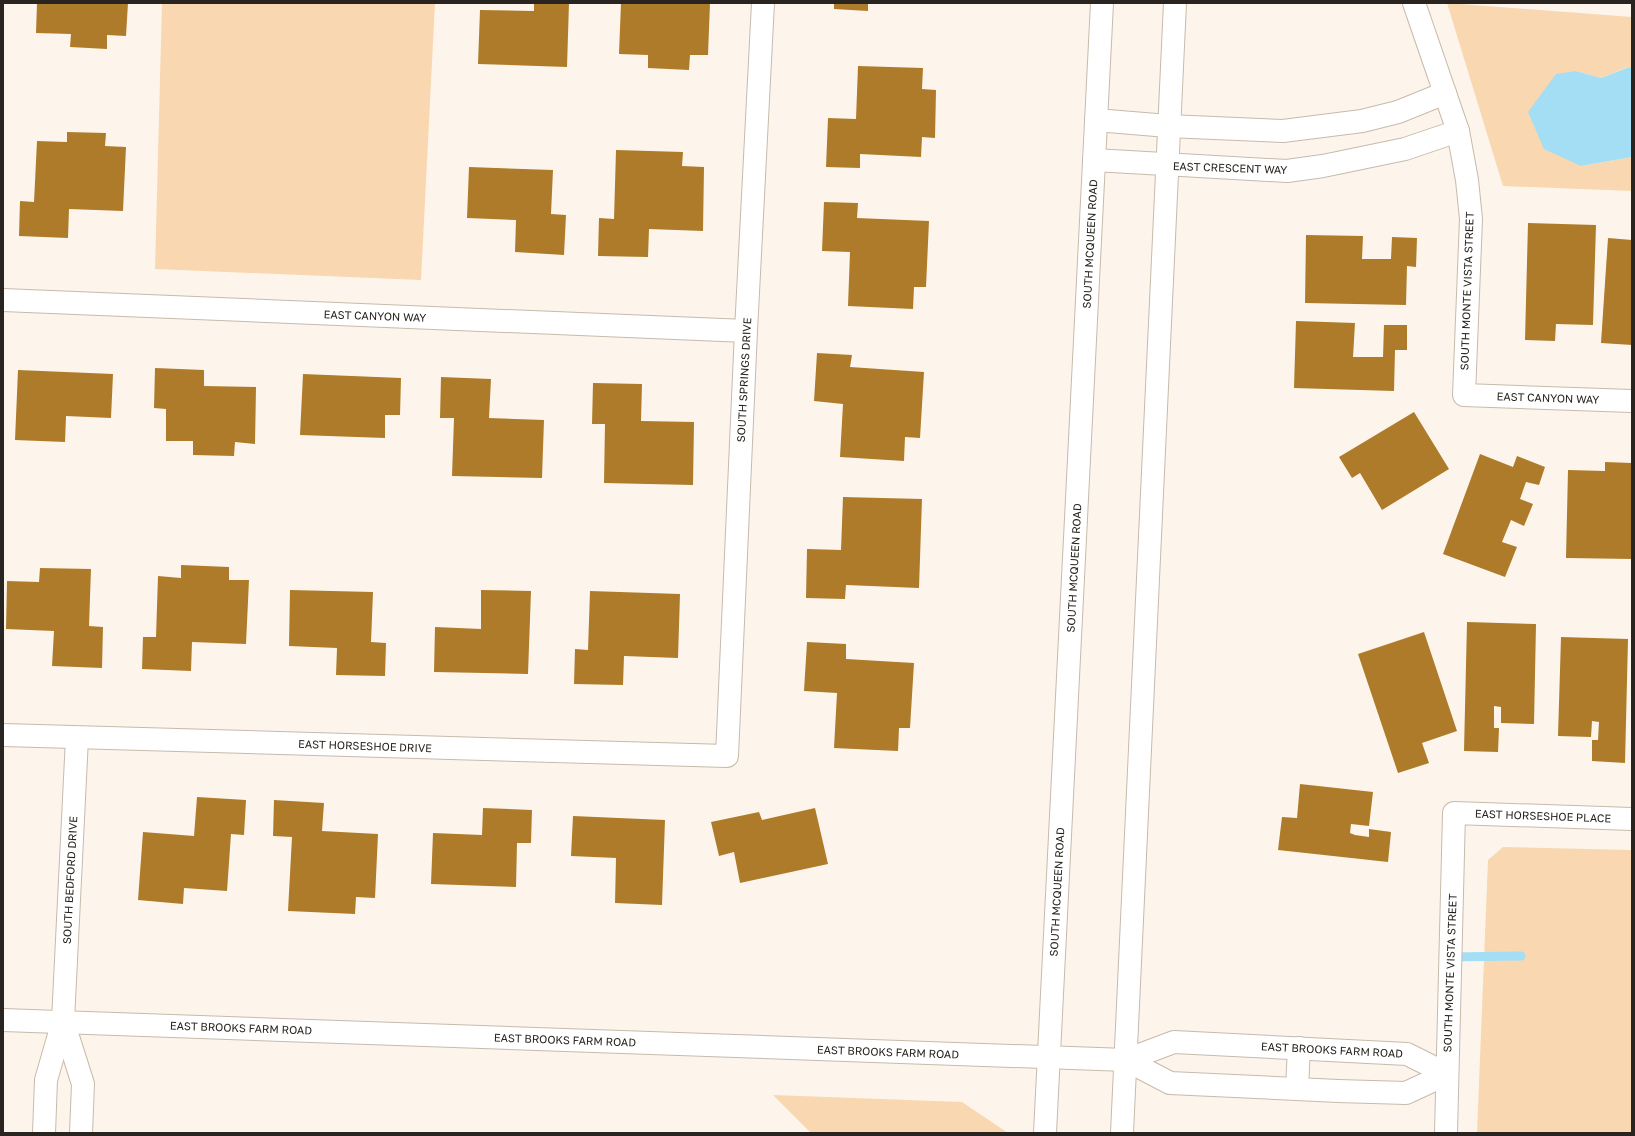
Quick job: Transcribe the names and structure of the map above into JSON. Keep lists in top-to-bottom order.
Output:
{
  "streets": {
    "street": [
      "EAST CRESCENT WAY",
      "SOUTH MCQUEEN ROAD",
      "SOUTH MONTE VISTA STREET",
      "EAST CANYON WAY",
      "SOUTH SPRINGS DRIVE",
      "EAST HORSESHOE DRIVE",
      "EAST HORSESHOE PLACE",
      "SOUTH BEDFORD DRIVE",
      "EAST BROOKS FARM ROAD"
    ]
  },
  "crossings": [
    ["EAST CRESCENT WAY", "SOUTH MCQUEEN ROAD"],
    ["EAST CRESCENT WAY", "SOUTH MONTE VISTA STREET"],
    ["SOUTH MCQUEEN ROAD", "EAST BROOKS FARM ROAD"],
    ["SOUTH MONTE VISTA STREET", "EAST CANYON WAY"],
    ["SOUTH MONTE VISTA STREET", "EAST HORSESHOE PLACE"],
    ["SOUTH MONTE VISTA STREET", "EAST BROOKS FARM ROAD"],
    ["EAST CANYON WAY", "SOUTH SPRINGS DRIVE"],
    ["SOUTH SPRINGS DRIVE", "EAST HORSESHOE DRIVE"],
    ["EAST HORSESHOE DRIVE", "SOUTH BEDFORD DRIVE"],
    ["SOUTH BEDFORD DRIVE", "EAST BROOKS FARM ROAD"]
  ]
}
